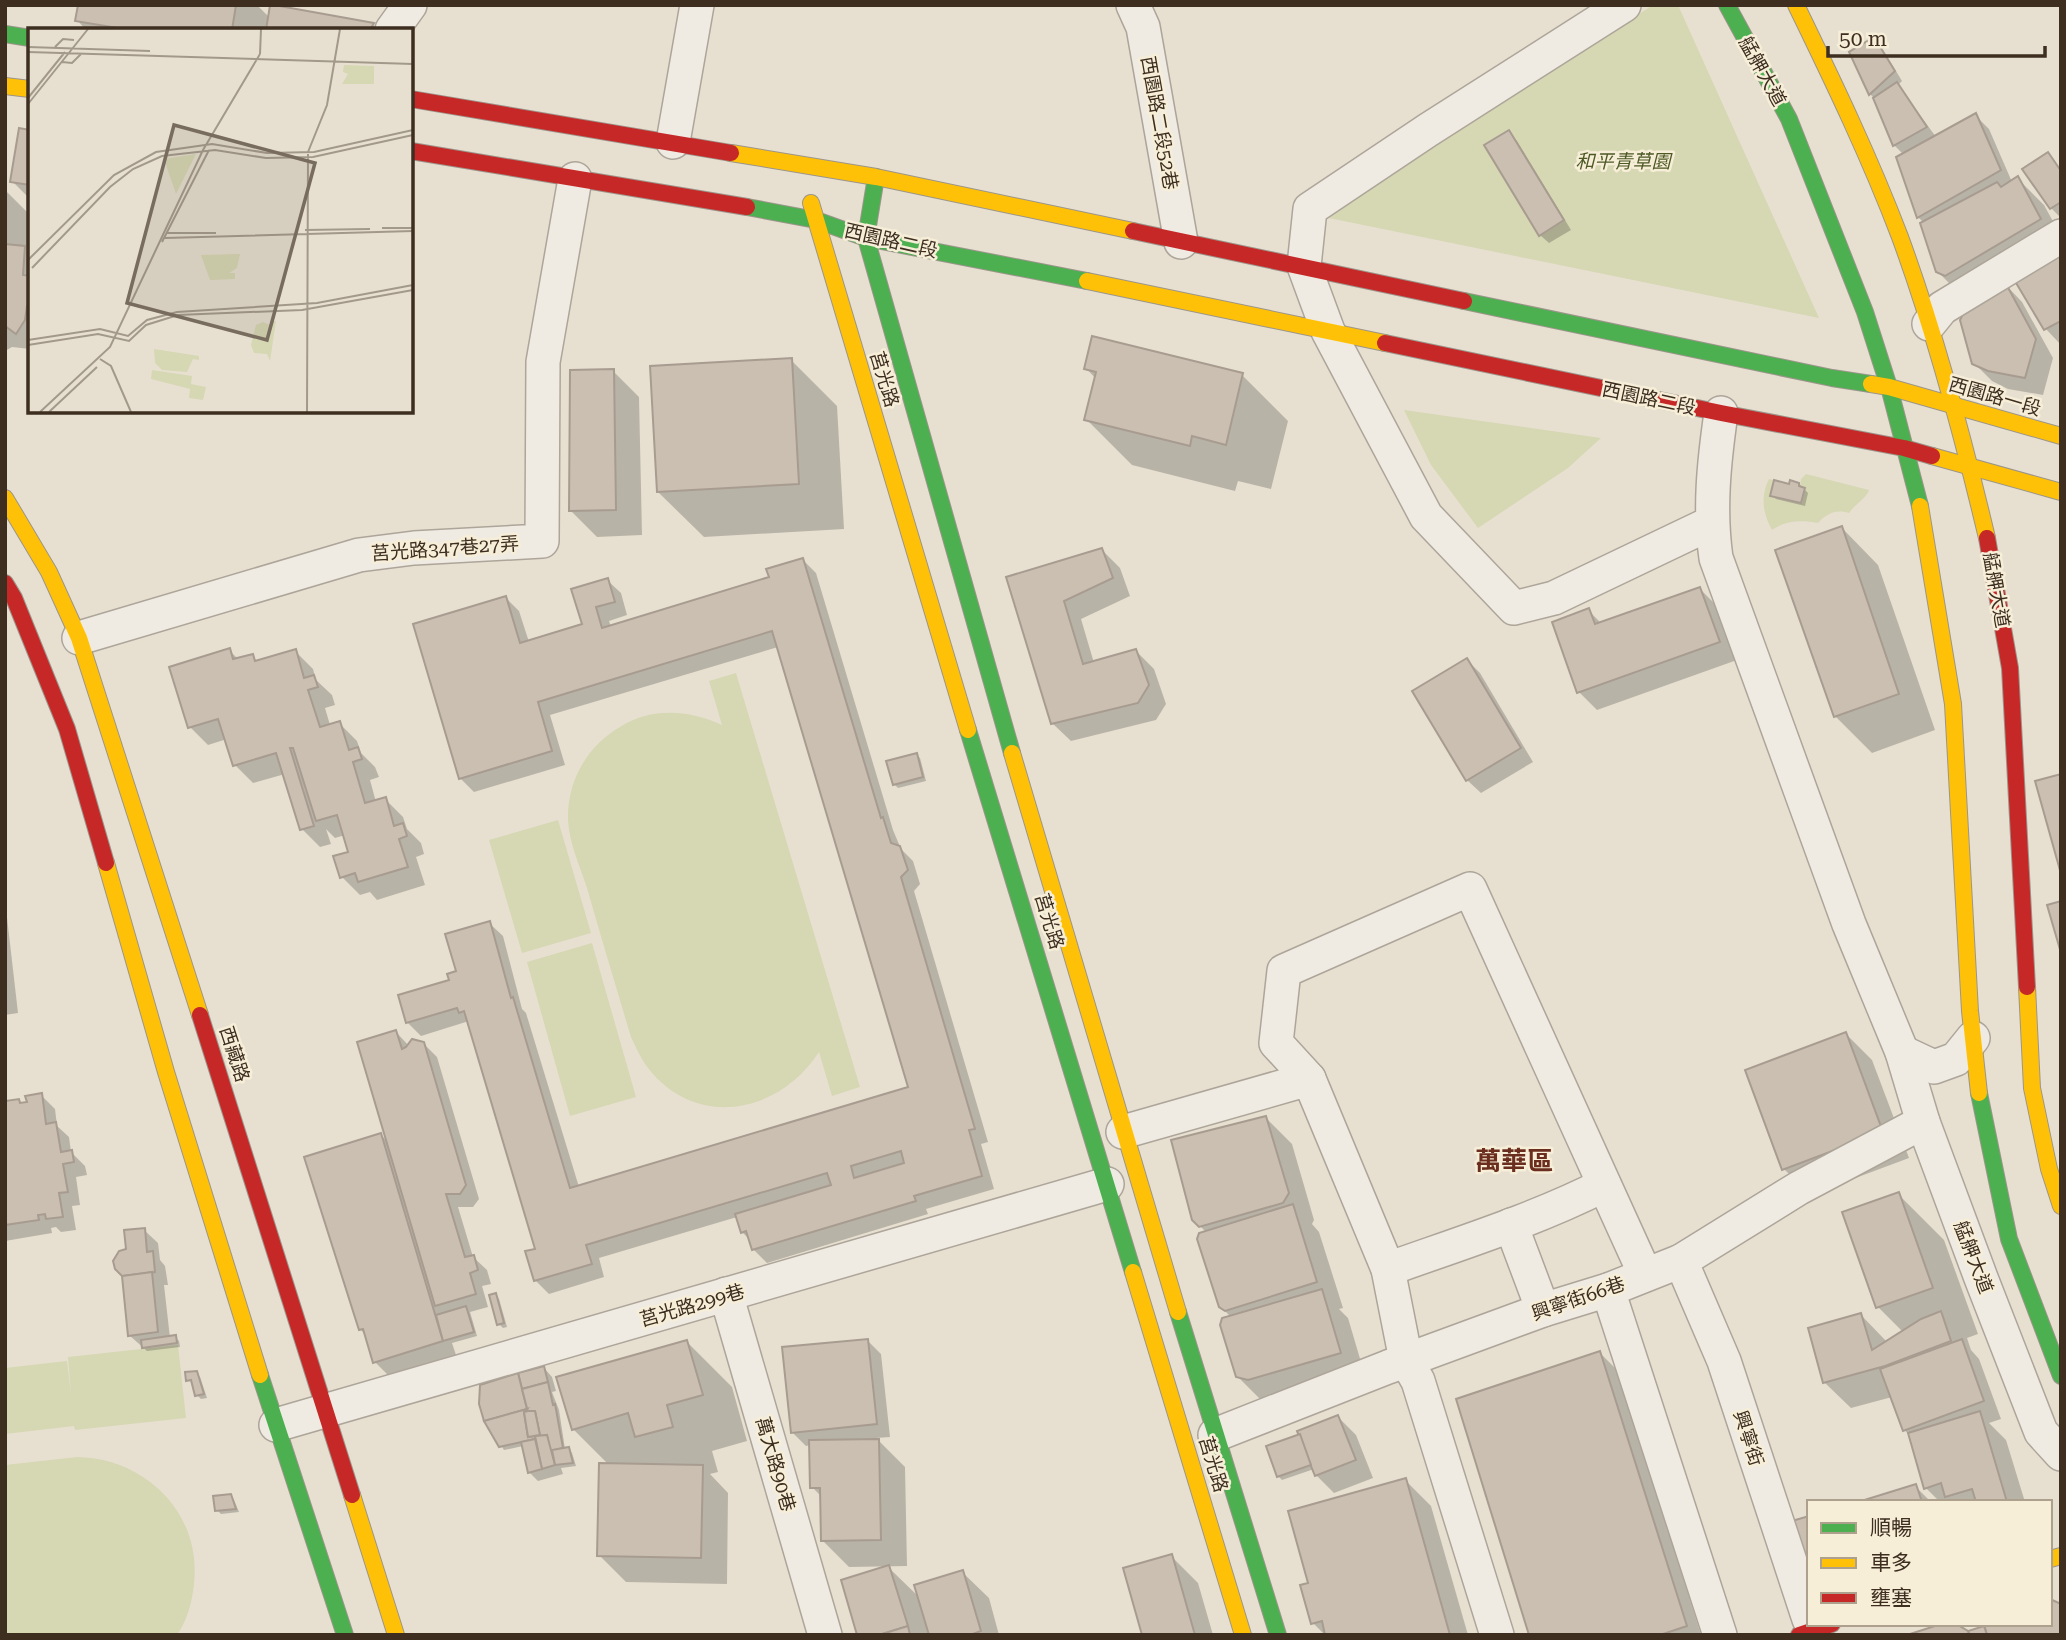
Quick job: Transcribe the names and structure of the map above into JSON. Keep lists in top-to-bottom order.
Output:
{
  "streets": {
    "main road": [
      "艋舺大道",
      "西園路二段",
      "莒光路",
      "西園路一段",
      "西藏路"
    ],
    "street": [
      "西園路二段52巷",
      "莒光路347巷27弄",
      "興寧街66巷",
      "莒光路299巷",
      "興寧街",
      "萬大路90巷"
    ]
  },
  "crossings": [
    ["艋舺大道", "西園路二段"],
    ["艋舺大道", "西園路一段"],
    ["艋舺大道", "興寧街66巷"],
    ["西園路二段", "莒光路"],
    ["西園路二段", "莒光路347巷27弄"],
    ["莒光路", "興寧街66巷"],
    ["莒光路", "莒光路299巷"],
    ["莒光路347巷27弄", "西藏路"],
    ["西藏路", "莒光路299巷"],
    ["興寧街66巷", "興寧街"],
    ["莒光路299巷", "萬大路90巷"]
  ],
  "districts": ["萬華區"],
  "parks": ["和平青草園"],
  "legend": ["順暢", "車多", "壅塞"],
  "scale_bar": "50 m"
}
